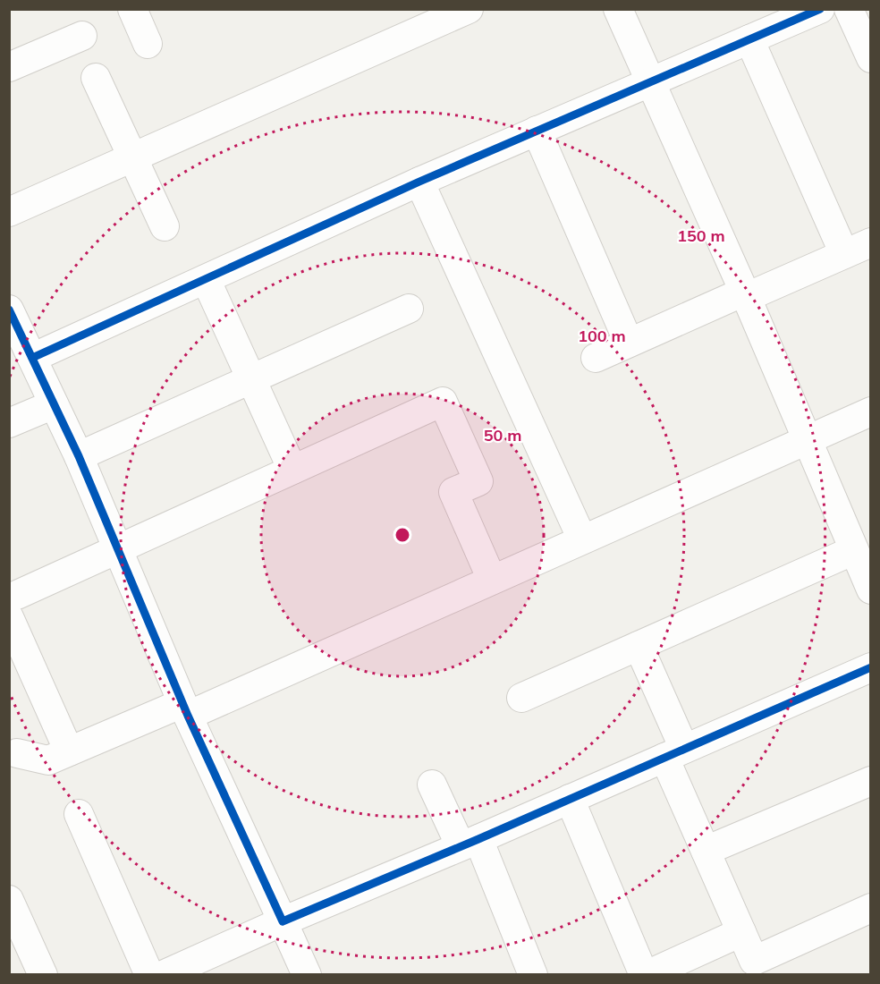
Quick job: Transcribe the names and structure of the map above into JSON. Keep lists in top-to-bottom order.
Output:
{
  "rings": ["150 m", "100 m", "50 m"]
}
